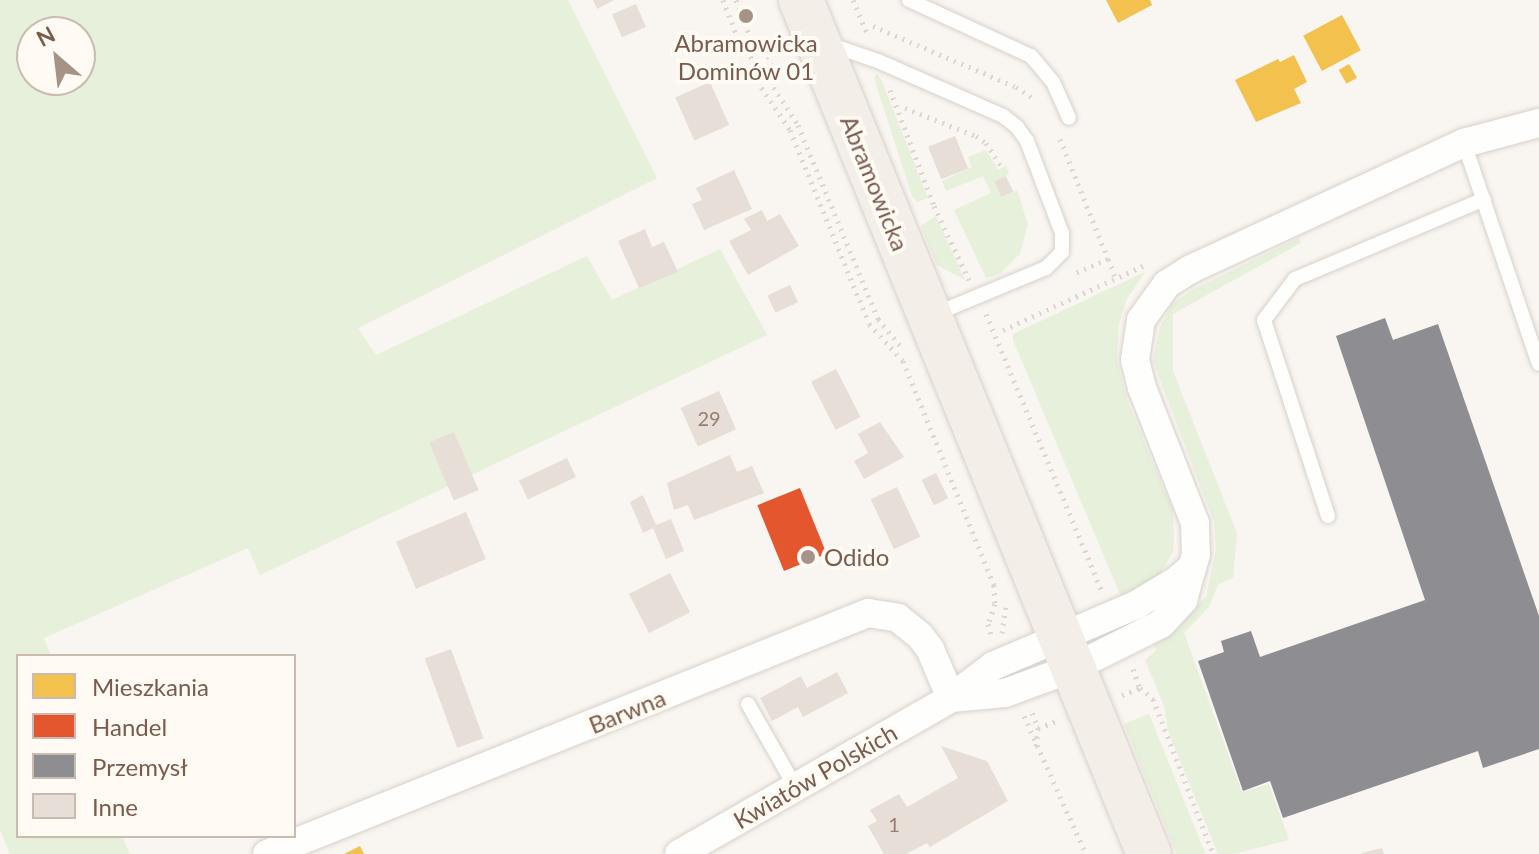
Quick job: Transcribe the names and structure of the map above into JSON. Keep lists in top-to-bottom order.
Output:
{
  "streets": {
    "main road": ["Abramowicka"],
    "street": ["Barwna", "Kwiatów Polskich"]
  },
  "crossings": [
    ["Abramowicka", "Kwiatów Polskich"],
    ["Barwna", "Kwiatów Polskich"]
  ],
  "places": ["Abramowicka Dominów 01", "Odido"],
  "house_numbers": ["29", "1"],
  "legend": [
    "Mieszkania",
    "Handel",
    "Przemysł",
    "Inne"
  ],
  "north": "top left"
}
